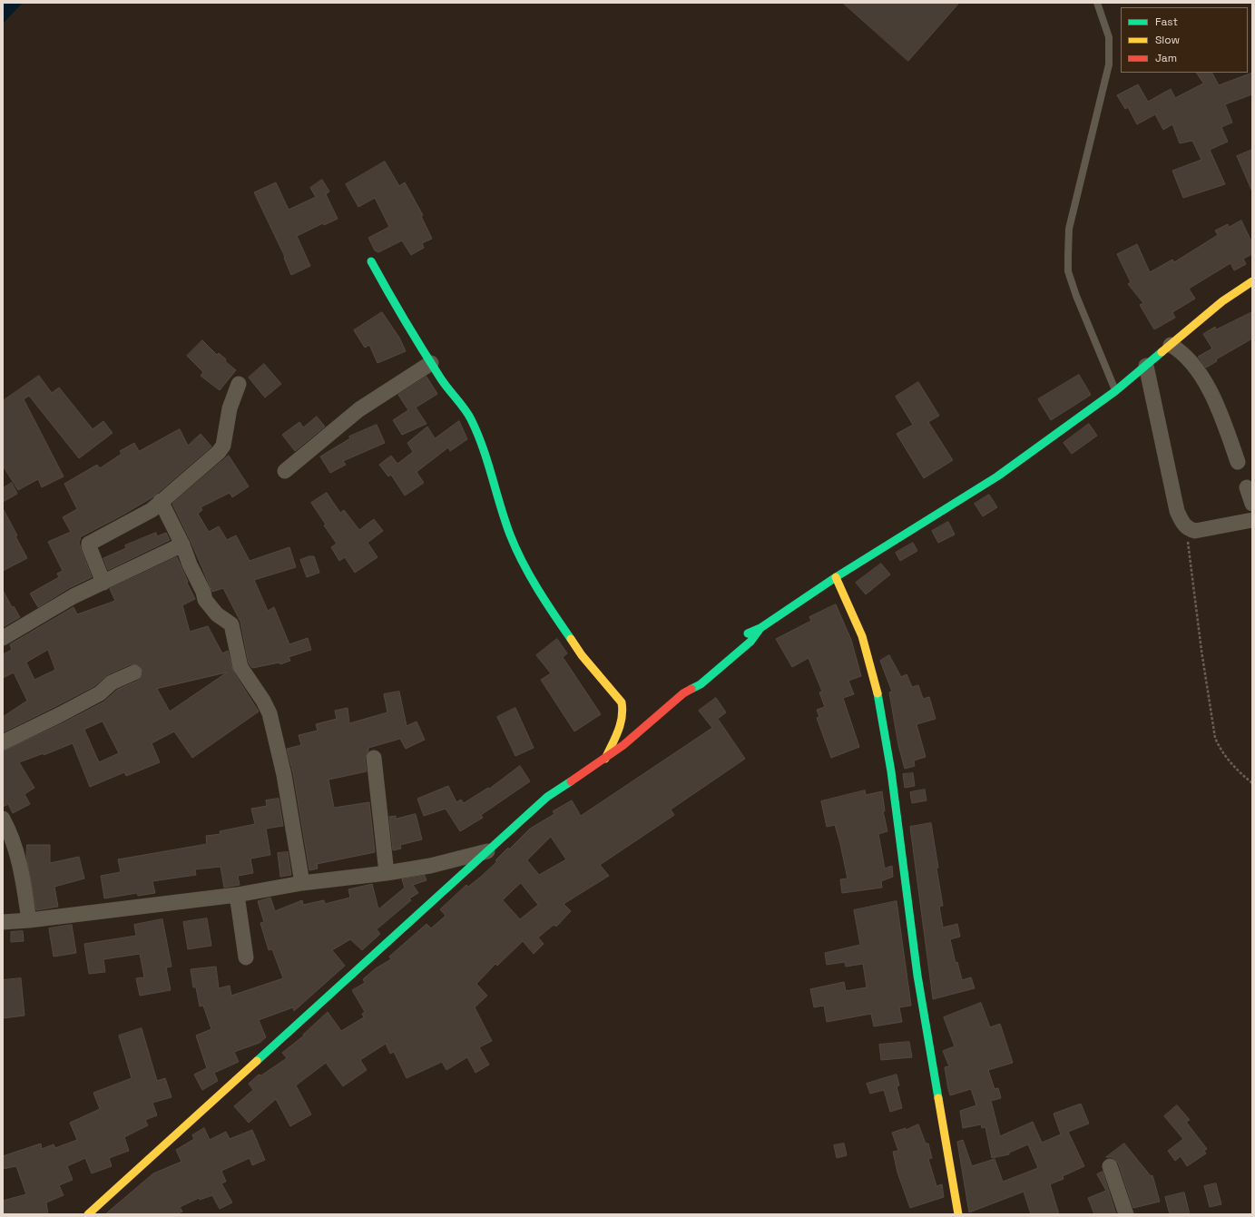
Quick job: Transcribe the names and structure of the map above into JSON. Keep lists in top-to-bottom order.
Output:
{
  "legend": ["Fast", "Slow", "Jam"]
}
